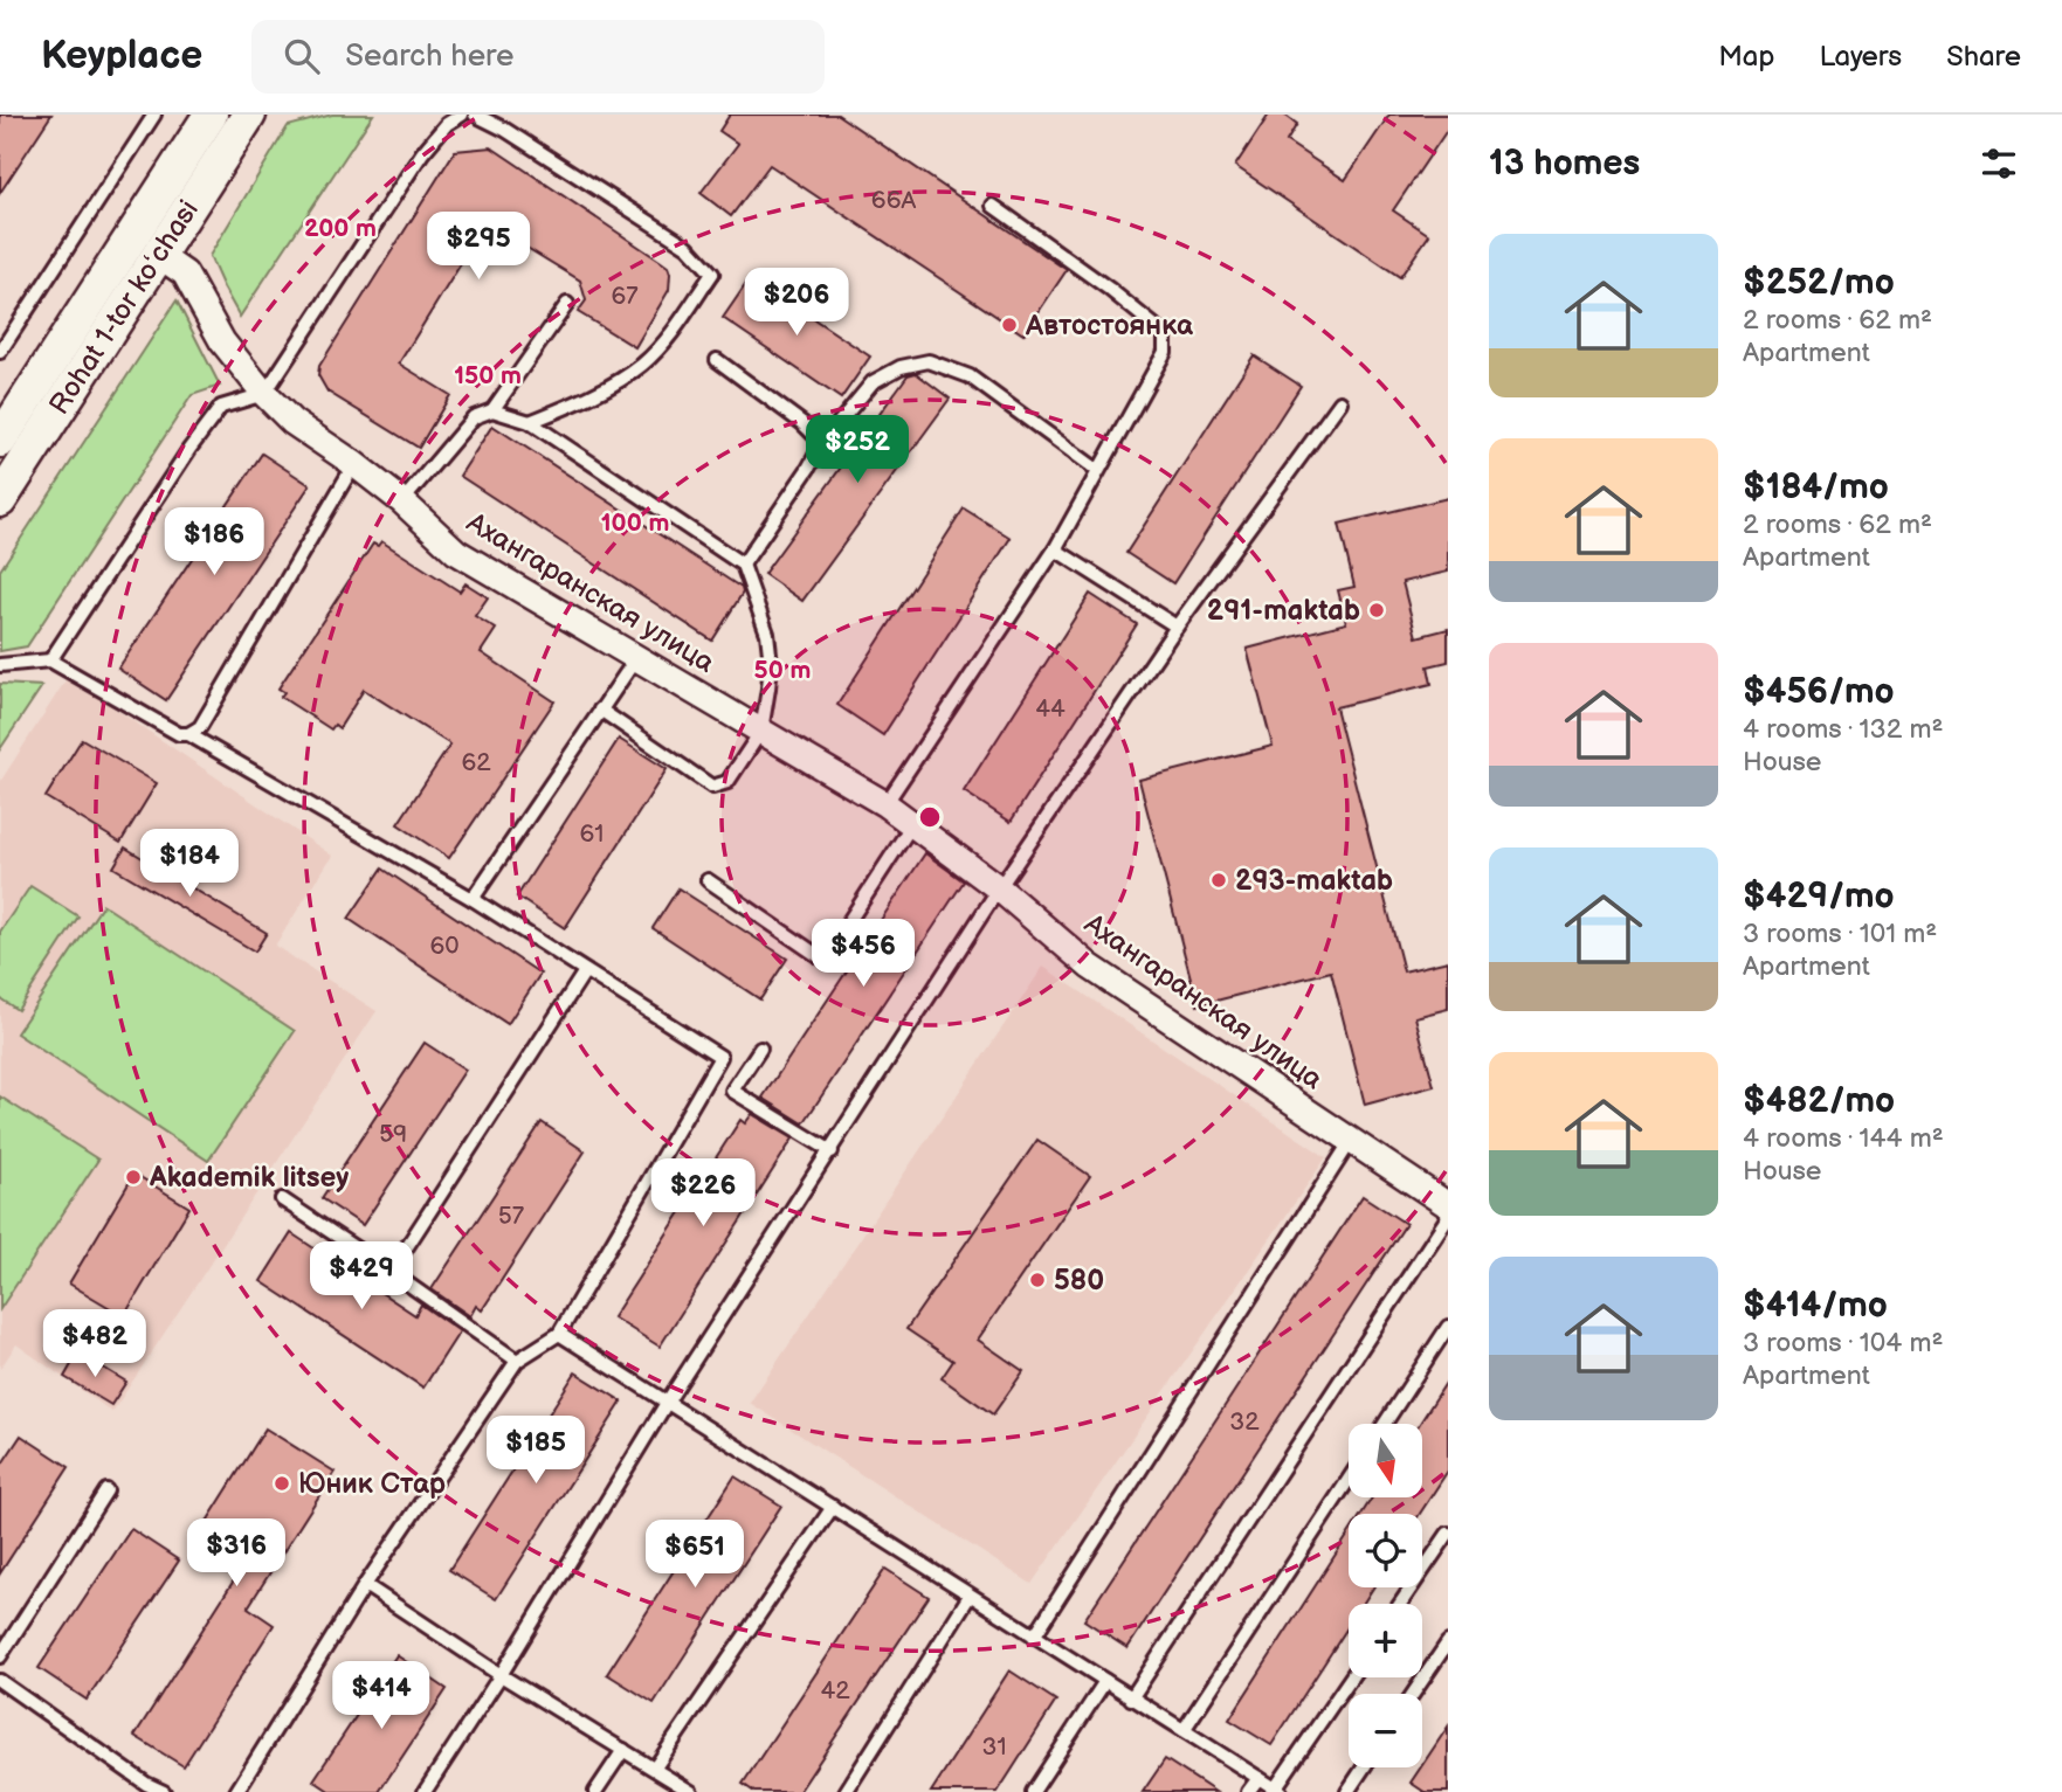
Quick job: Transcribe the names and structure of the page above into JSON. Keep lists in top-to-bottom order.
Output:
{
  "streets": {
    "street": ["Rohat 1-tor koʻchasi", "Ахангаранская улица"]
  },
  "crossings": [
    ["Rohat 1-tor koʻchasi", "Ахангаранская улица"]
  ],
  "places": [
    "Автостоянка",
    "291-maktab",
    "293-maktab",
    "Akademik litsey",
    "580",
    "Юник Стар"
  ],
  "house_numbers": [
    "66А",
    "67",
    "44",
    "62",
    "61",
    "60",
    "59",
    "57",
    "32",
    "42",
    "31"
  ],
  "north": "bottom",
  "page": {
    "header": "Keyplace",
    "search": "Search here",
    "nav": ["Map", "Layers", "Share"],
    "heading": "13 homes",
    "price": [
      "$295",
      "$206",
      "$252",
      "$186",
      "$184",
      "$456",
      "$226",
      "$429",
      "$482",
      "$185",
      "$316",
      "$651",
      "$414"
    ],
    "list": [
      {
        "name": "$252/mo",
        "note": "2 rooms · 62 m² · Apartment"
      },
      {
        "name": "$184/mo",
        "note": "2 rooms · 62 m² · Apartment"
      },
      {
        "name": "$456/mo",
        "note": "4 rooms · 132 m² · House"
      },
      {
        "name": "$429/mo",
        "note": "3 rooms · 101 m² · Apartment"
      },
      {
        "name": "$482/mo",
        "note": "4 rooms · 144 m² · House"
      },
      {
        "name": "$414/mo",
        "note": "3 rooms · 104 m² · Apartment"
      }
    ],
    "map_buttons": ["+", "−"]
  },
  "rings": [
    "200 m",
    "150 m",
    "100 m",
    "50 m"
  ]
}
